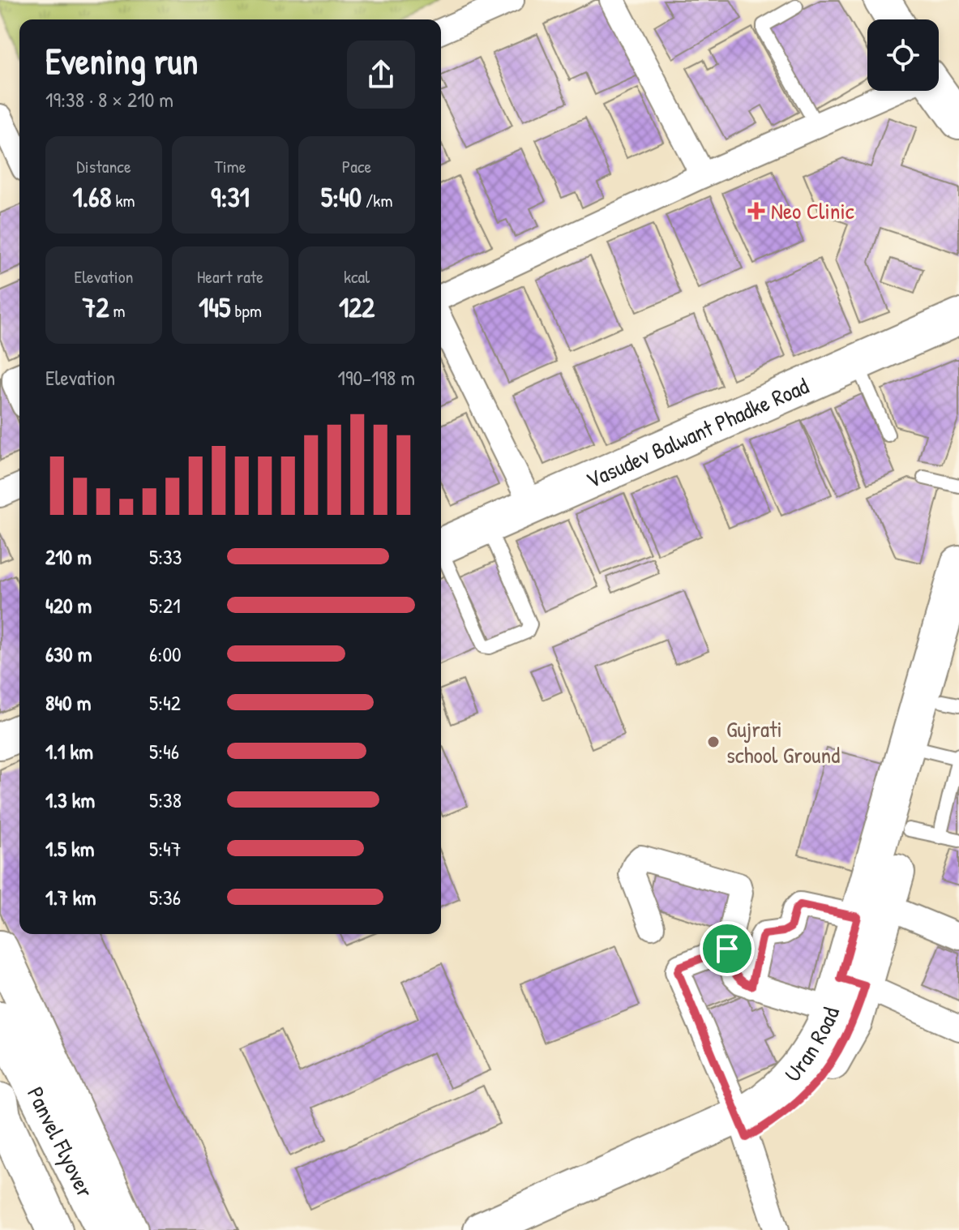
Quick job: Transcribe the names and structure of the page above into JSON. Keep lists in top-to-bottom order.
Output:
{
  "streets": {
    "main road": ["Vasudev Balwant Phadke Road", "Uran Road", "Panvel Flyover"]
  },
  "places": {
    "health": ["Neo Clinic"],
    "other": ["Gujrati school Ground"]
  },
  "page": {
    "heading": ["Evening run", "19:38 · 8 × 210 m"],
    "stats": [
      ["Distance", "1.68 km"],
      ["Time", "9:31"],
      ["Pace", "5:40 /km"],
      ["Elevation", "72 m"],
      ["Heart rate", "145 bpm"],
      ["kcal", "122"]
    ],
    "chart": ["Elevation", "190–198 m"],
    "list": [
      {
        "name": "210 m",
        "note": "5:33"
      },
      {
        "name": "420 m",
        "note": "5:21"
      },
      {
        "name": "630 m",
        "note": "6:00"
      },
      {
        "name": "840 m",
        "note": "5:42"
      },
      {
        "name": "1.1 km",
        "note": "5:46"
      },
      {
        "name": "1.3 km",
        "note": "5:38"
      },
      {
        "name": "1.5 km",
        "note": "5:47"
      },
      {
        "name": "1.7 km",
        "note": "5:36"
      }
    ]
  }
}
